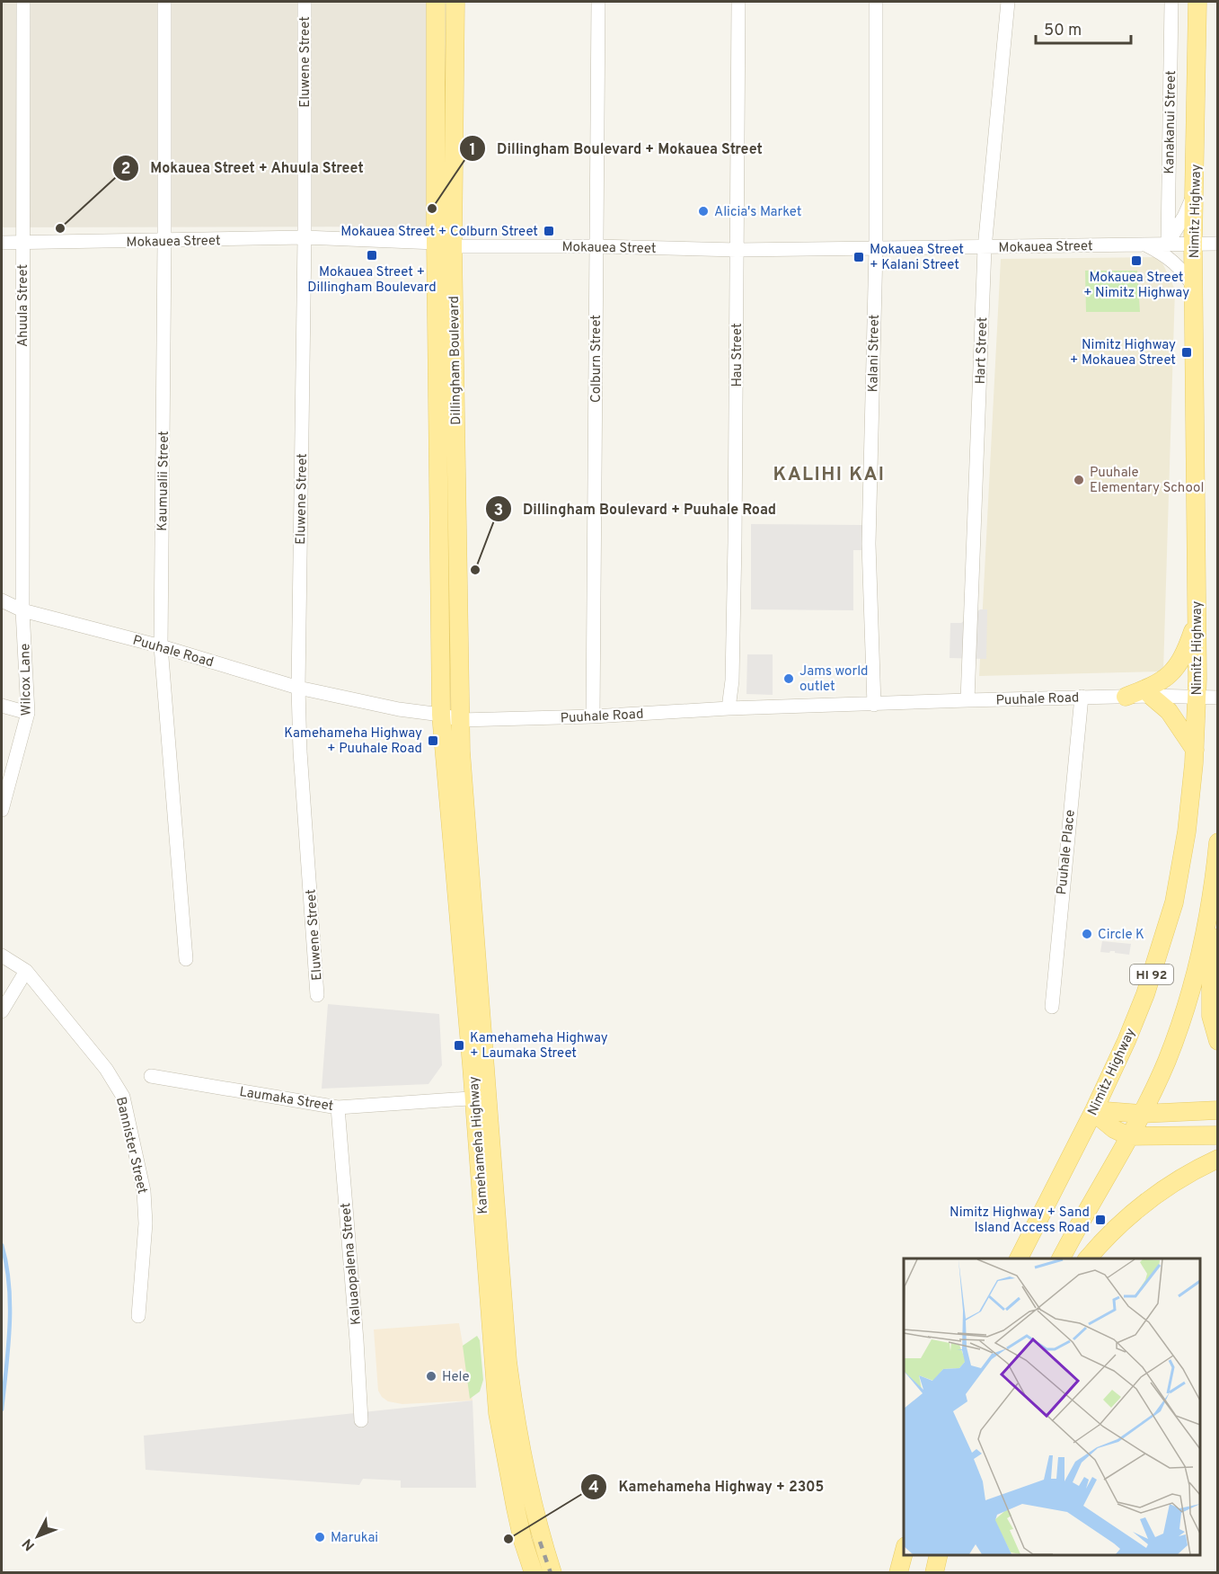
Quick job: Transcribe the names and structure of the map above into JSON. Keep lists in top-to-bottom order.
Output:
{
  "streets": {
    "main road": [
      "Nimitz Highway",
      "Dillingham Boulevard",
      "HI 92",
      "Kamehameha Highway"
    ],
    "street": [
      "Eluwene Street",
      "Kanakanui Street",
      "Mokauea Street",
      "Ahuula Street",
      "Hart Street",
      "Kalani Street",
      "Hau Street",
      "Colburn Street",
      "Kaumualii Street",
      "Puuhale Road",
      "Wilcox Lane",
      "Puuhale Place",
      "Laumaka Street",
      "Bannister Street",
      "Kaluaopalena Street"
    ]
  },
  "crossings": [
    ["Eluwene Street", "Mokauea Street"],
    ["Eluwene Street", "Puuhale Road"],
    ["Kanakanui Street", "Mokauea Street"],
    ["Nimitz Highway", "Mokauea Street"],
    ["Nimitz Highway", "Puuhale Road"],
    ["Mokauea Street", "Ahuula Street"],
    ["Mokauea Street", "Hart Street"],
    ["Mokauea Street", "Kalani Street"],
    ["Mokauea Street", "Hau Street"],
    ["Mokauea Street", "Colburn Street"],
    ["Mokauea Street", "Dillingham Boulevard"],
    ["Mokauea Street", "Kaumualii Street"],
    ["Ahuula Street", "Puuhale Road"],
    ["Ahuula Street", "Wilcox Lane"],
    ["Hart Street", "Puuhale Road"],
    ["Kalani Street", "Puuhale Road"],
    ["Hau Street", "Puuhale Road"],
    ["Colburn Street", "Puuhale Road"],
    ["Dillingham Boulevard", "Puuhale Road"],
    ["Dillingham Boulevard", "Kamehameha Highway"],
    ["Kaumualii Street", "Puuhale Road"],
    ["Puuhale Road", "Wilcox Lane"],
    ["Puuhale Road", "Puuhale Place"],
    ["Puuhale Road", "Kamehameha Highway"],
    ["Laumaka Street", "Kamehameha Highway"],
    ["Laumaka Street", "Kaluaopalena Street"]
  ],
  "districts": ["KALIHI KAI"],
  "places": {
    "other": [
      "Dillingham Boulevard + Mokauea Street",
      "Alicia's Market",
      "Mokauea Street + Ahuula Street",
      "Puuhale Elementary School",
      "Dillingham Boulevard + Puuhale Road",
      "Jams world outlet",
      "Circle K",
      "Hele",
      "Marukai",
      "Kamehameha Highway + 2305"
    ],
    "transit": [
      "Mokauea Street + Colburn Street",
      "Mokauea Street + Dillingham Boulevard",
      "Mokauea Street + Kalani Street",
      "Mokauea Street + Nimitz Highway",
      "Nimitz Highway + Mokauea Street",
      "Kamehameha Highway + Puuhale Road",
      "Kamehameha Highway + Laumaka Street",
      "Nimitz Highway + Sand Island Access Road"
    ]
  },
  "scale_bar": "50 m",
  "north": "bottom left"
}
